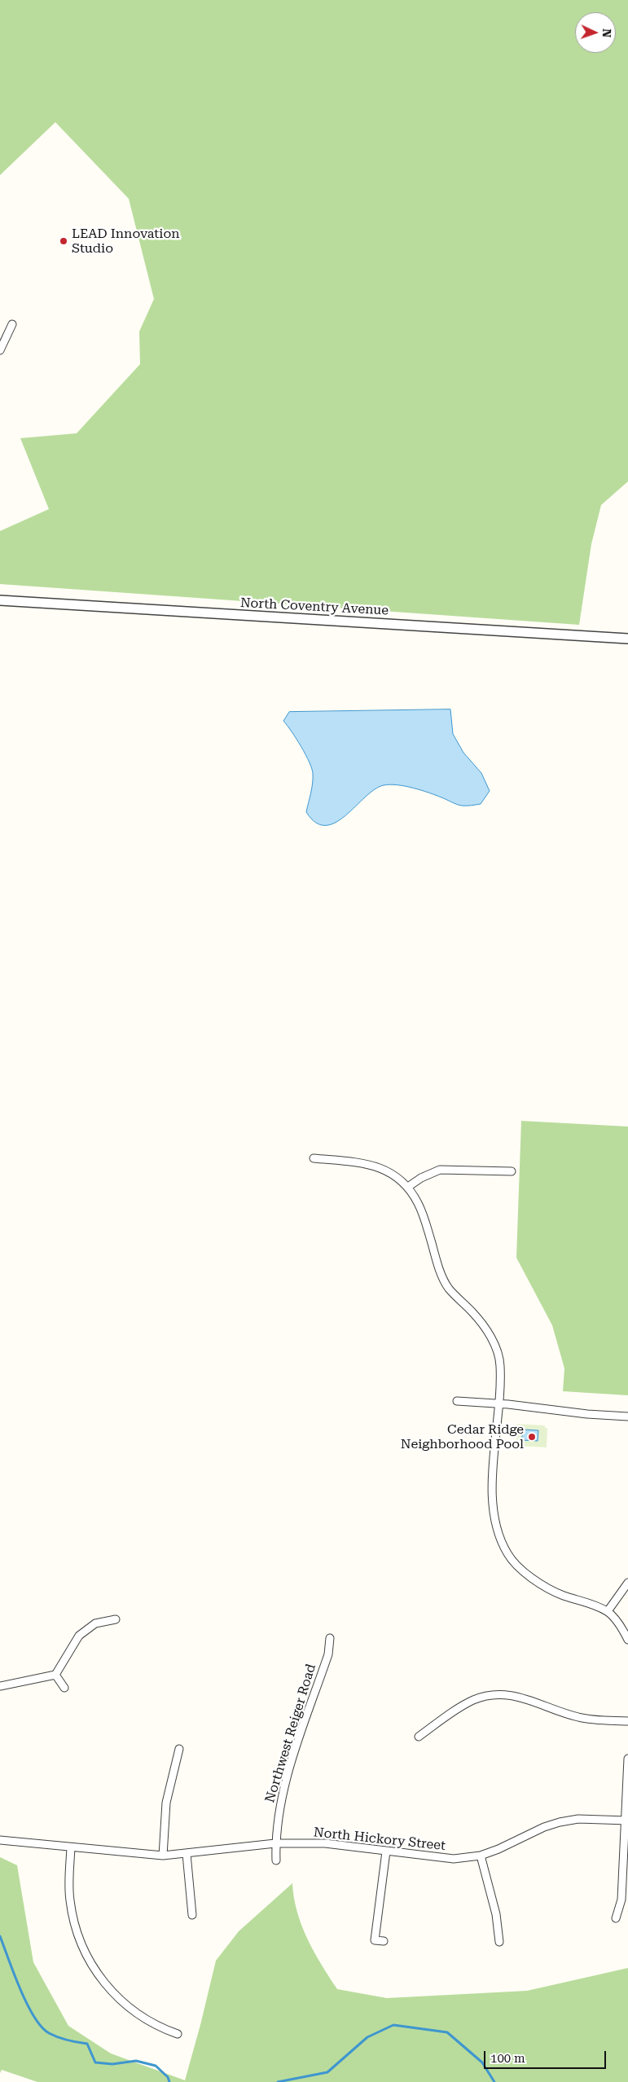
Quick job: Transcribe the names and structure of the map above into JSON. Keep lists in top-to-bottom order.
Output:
{
  "streets": {
    "street": ["North Coventry Avenue", "Northwest Reiger Road", "North Hickory Street"]
  },
  "crossings": [
    ["Northwest Reiger Road", "North Hickory Street"]
  ],
  "places": ["LEAD Innovation Studio", "Cedar Ridge Neighborhood Pool"],
  "scale_bar": "100 m",
  "north": "right"
}
